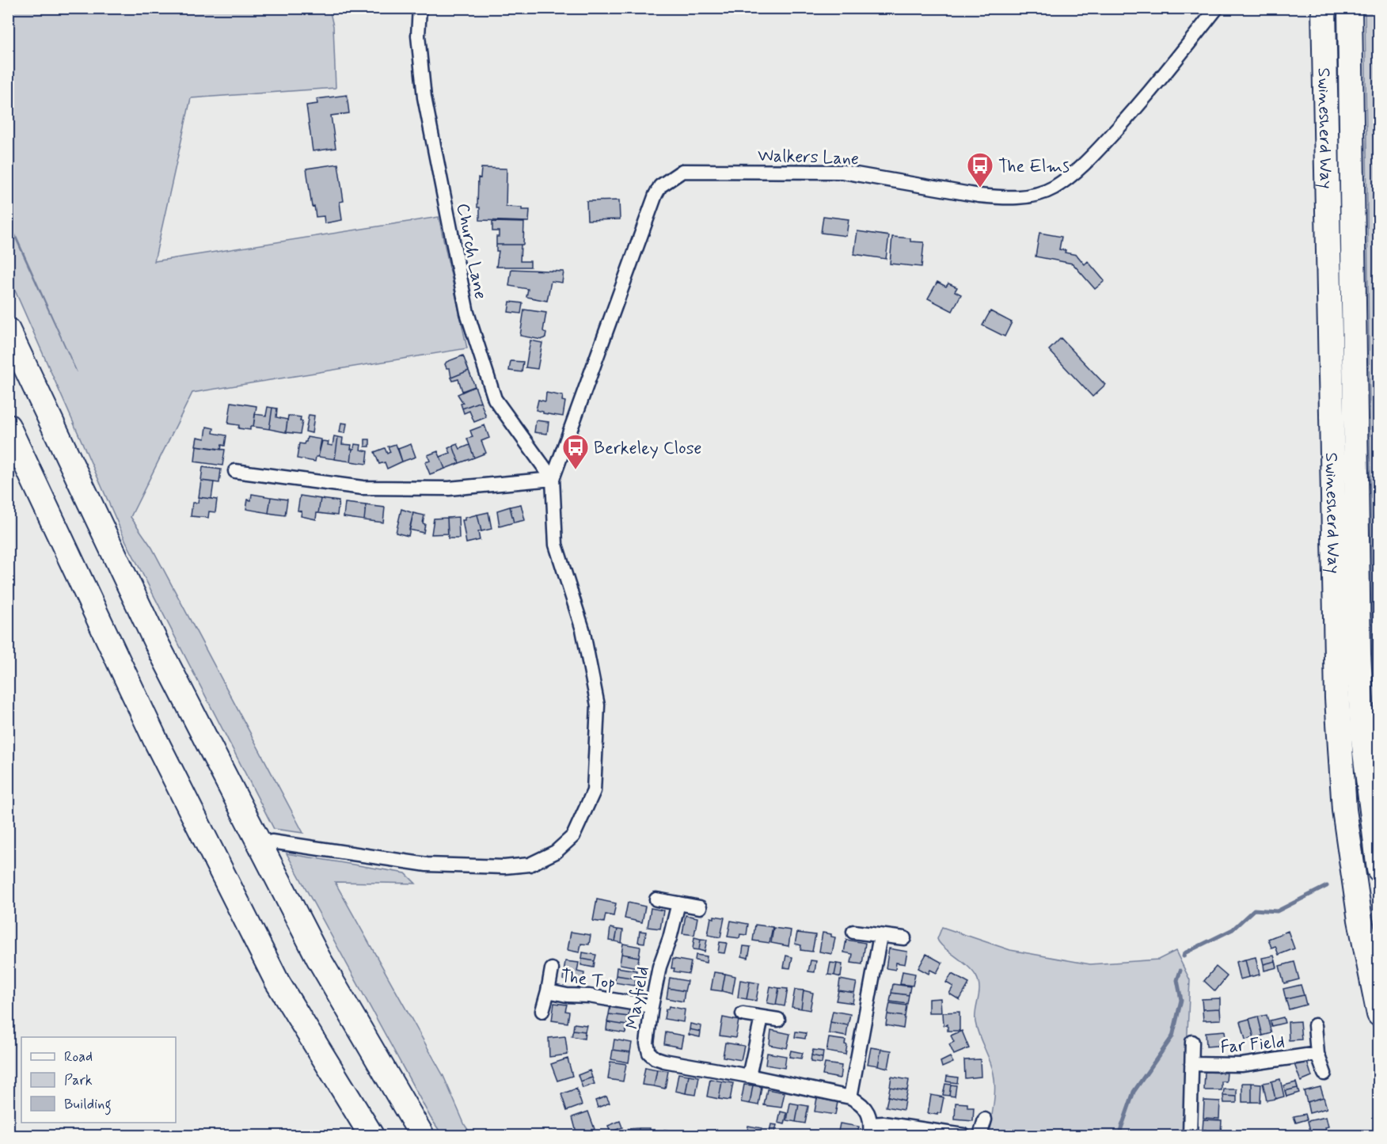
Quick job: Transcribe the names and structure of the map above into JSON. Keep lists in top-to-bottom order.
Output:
{
  "streets": {
    "highway": ["Swinesherd Way"],
    "street": [
      "Walkers Lane",
      "Church Lane",
      "The Top",
      "Mayfield",
      "Far Field"
    ]
  },
  "crossings": [
    ["Walkers Lane", "Church Lane"],
    ["The Top", "Mayfield"]
  ],
  "places": {
    "bus stop": ["The Elms", "Berkeley Close"]
  },
  "legend": ["Road", "Park", "Building"]
}
